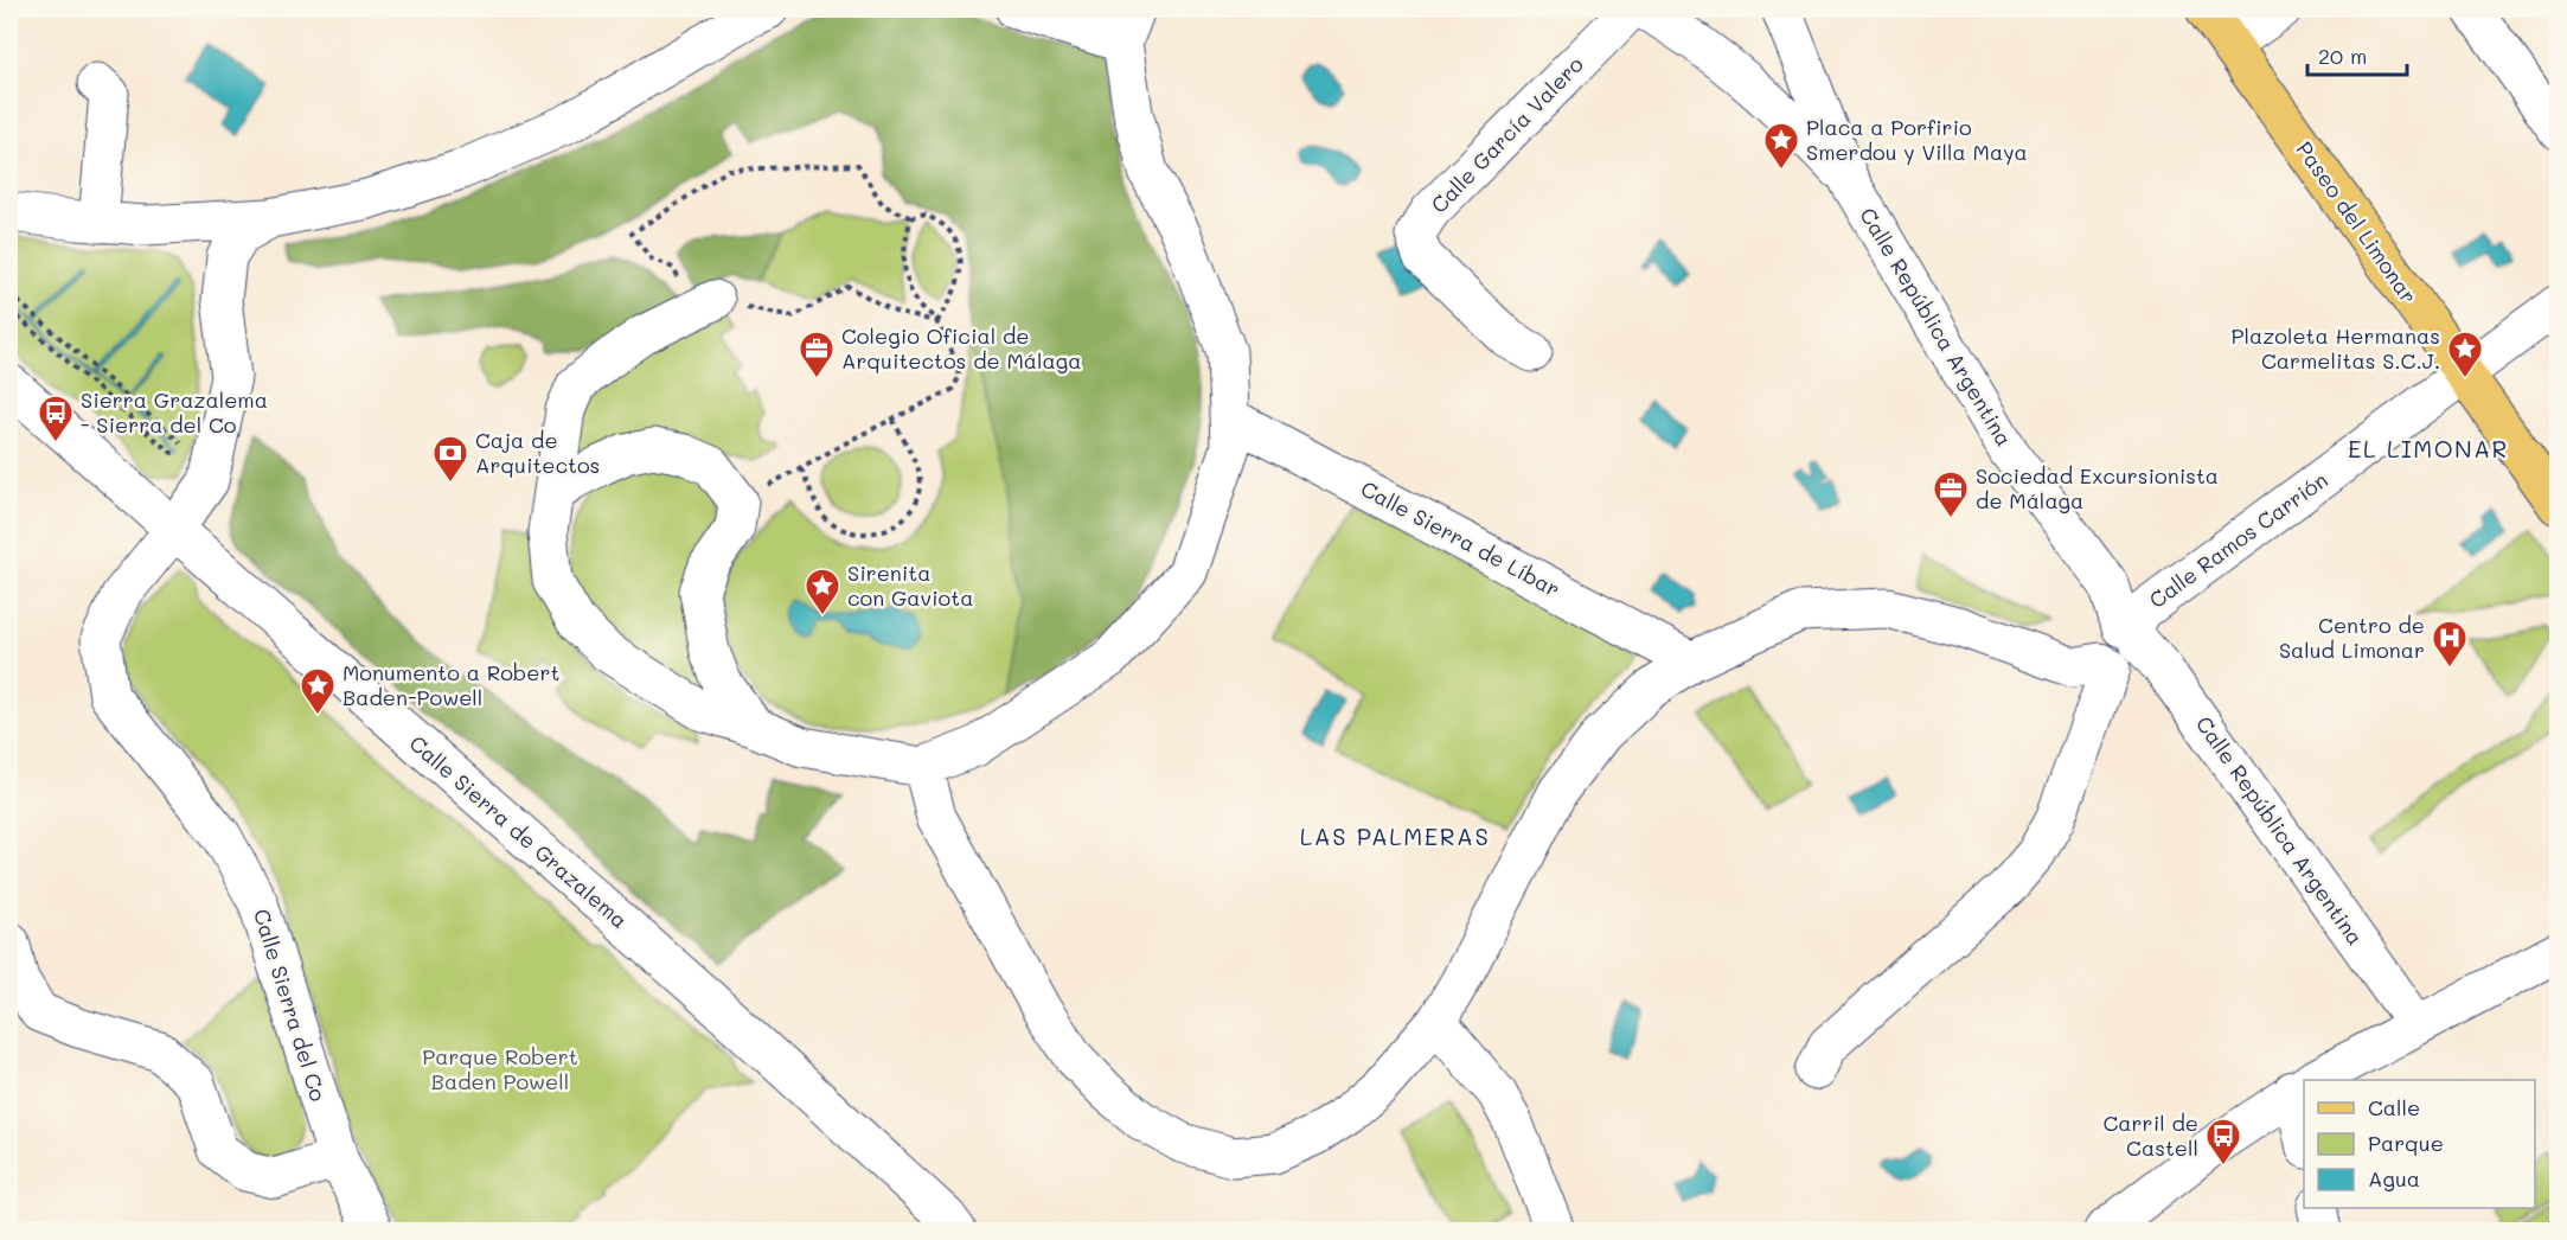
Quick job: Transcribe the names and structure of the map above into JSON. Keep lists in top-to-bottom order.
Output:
{
  "streets": {
    "main road": ["Paseo del Limonar"],
    "street": [
      "Calle García Valero",
      "Calle República Argentina",
      "Calle Sierra de Líbar",
      "Calle Ramos Carrión",
      "Calle Sierra de Grazalema",
      "Calle Sierra del Co"
    ]
  },
  "crossings": [
    ["Paseo del Limonar", "Calle Ramos Carrión"],
    ["Calle República Argentina", "Calle Ramos Carrión"],
    ["Calle Sierra de Grazalema", "Calle Sierra del Co"]
  ],
  "districts": ["EL LIMONAR", "LAS PALMERAS"],
  "parks": ["Parque Robert Baden Powell"],
  "places": {
    "place": [
      "Placa a Porfirio Smerdou y Villa Maya",
      "Plazoleta Hermanas Carmelitas S.C.J.",
      "Sirenita con Gaviota",
      "Monumento a Robert Baden-Powell"
    ],
    "office": ["Colegio Oficial de Arquitectos de Málaga", "Sociedad Excursionista de Málaga"],
    "bus stop": ["Sierra Grazalema - Sierra del Co", "Carril de Castell"],
    "bank": ["Caja de Arquitectos"],
    "hospital": ["Centro de Salud Limonar"]
  },
  "legend": ["Calle", "Parque", "Agua"],
  "scale_bar": "20 m"
}
